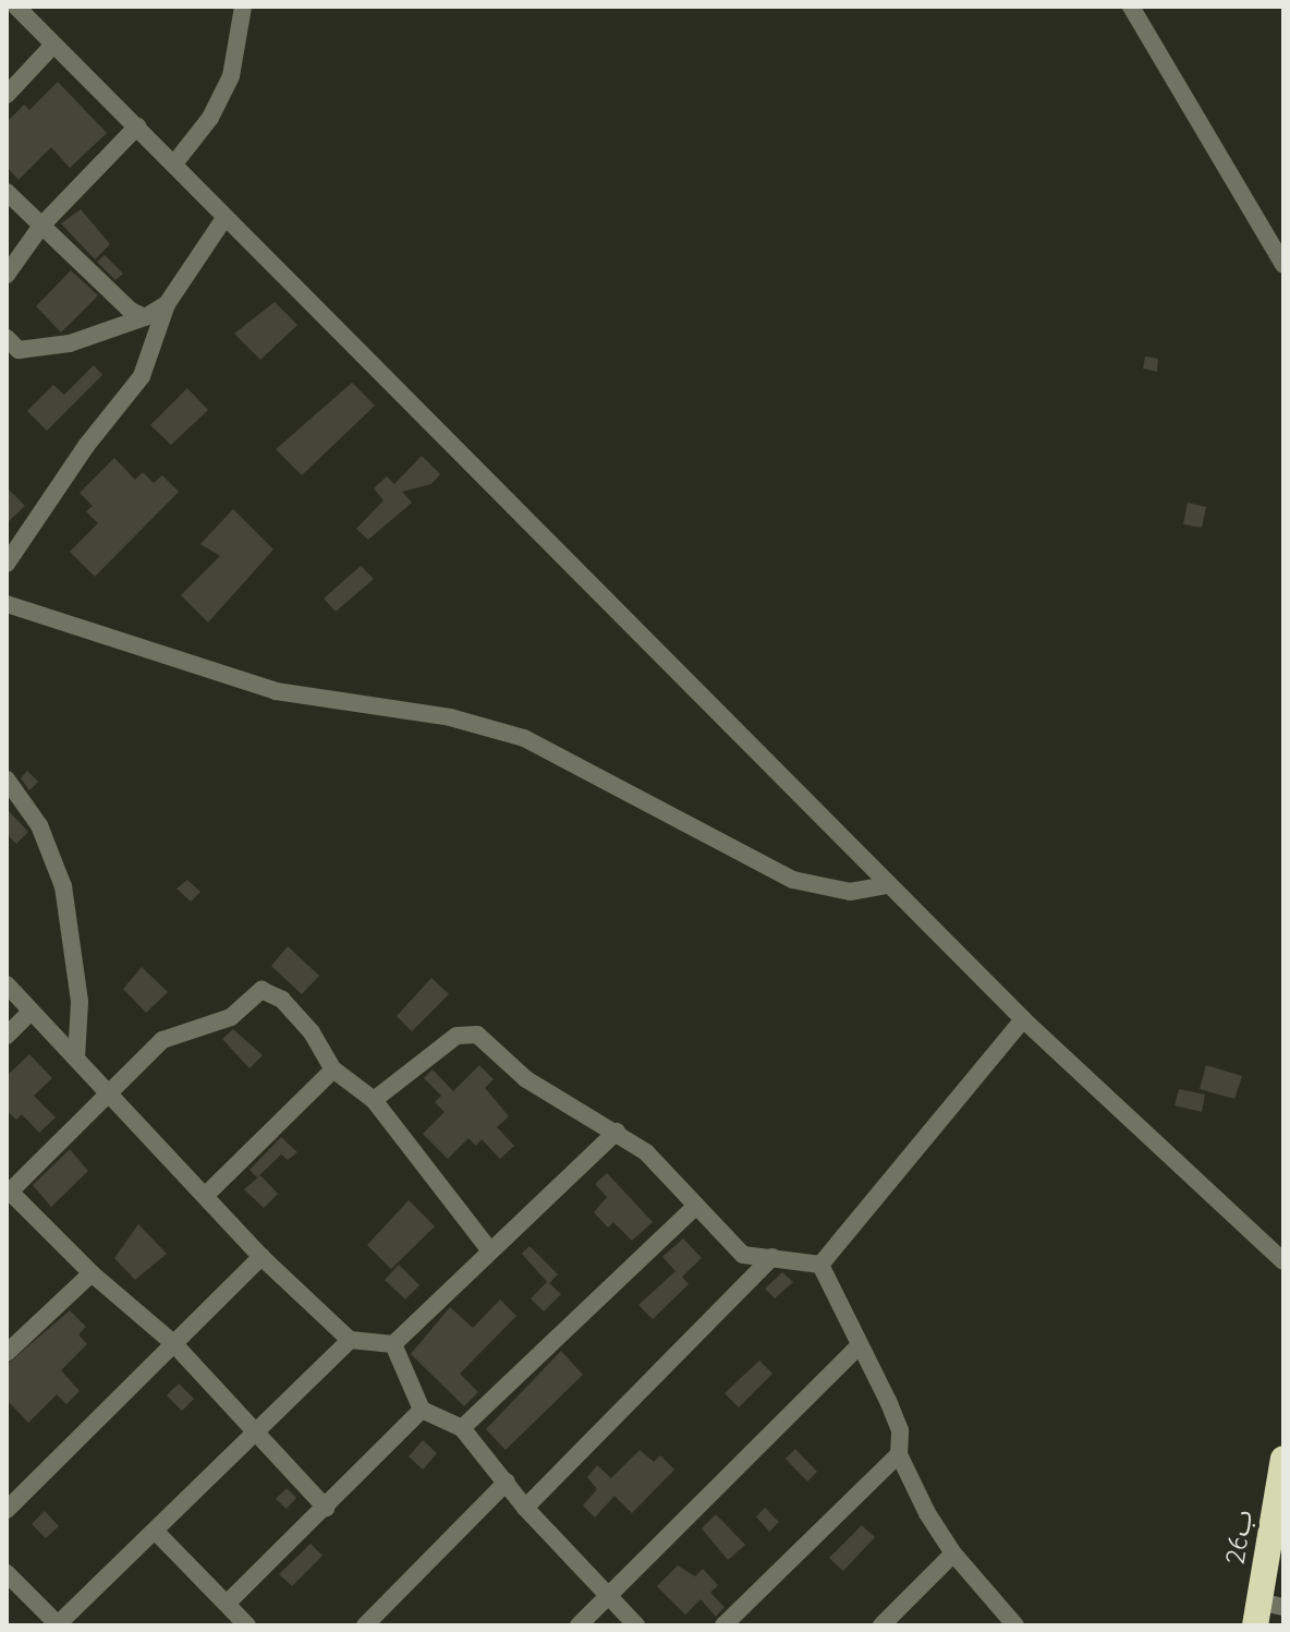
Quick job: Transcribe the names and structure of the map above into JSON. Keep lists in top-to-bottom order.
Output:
{
  "streets": {
    "highway": ["26ب"]
  }
}
